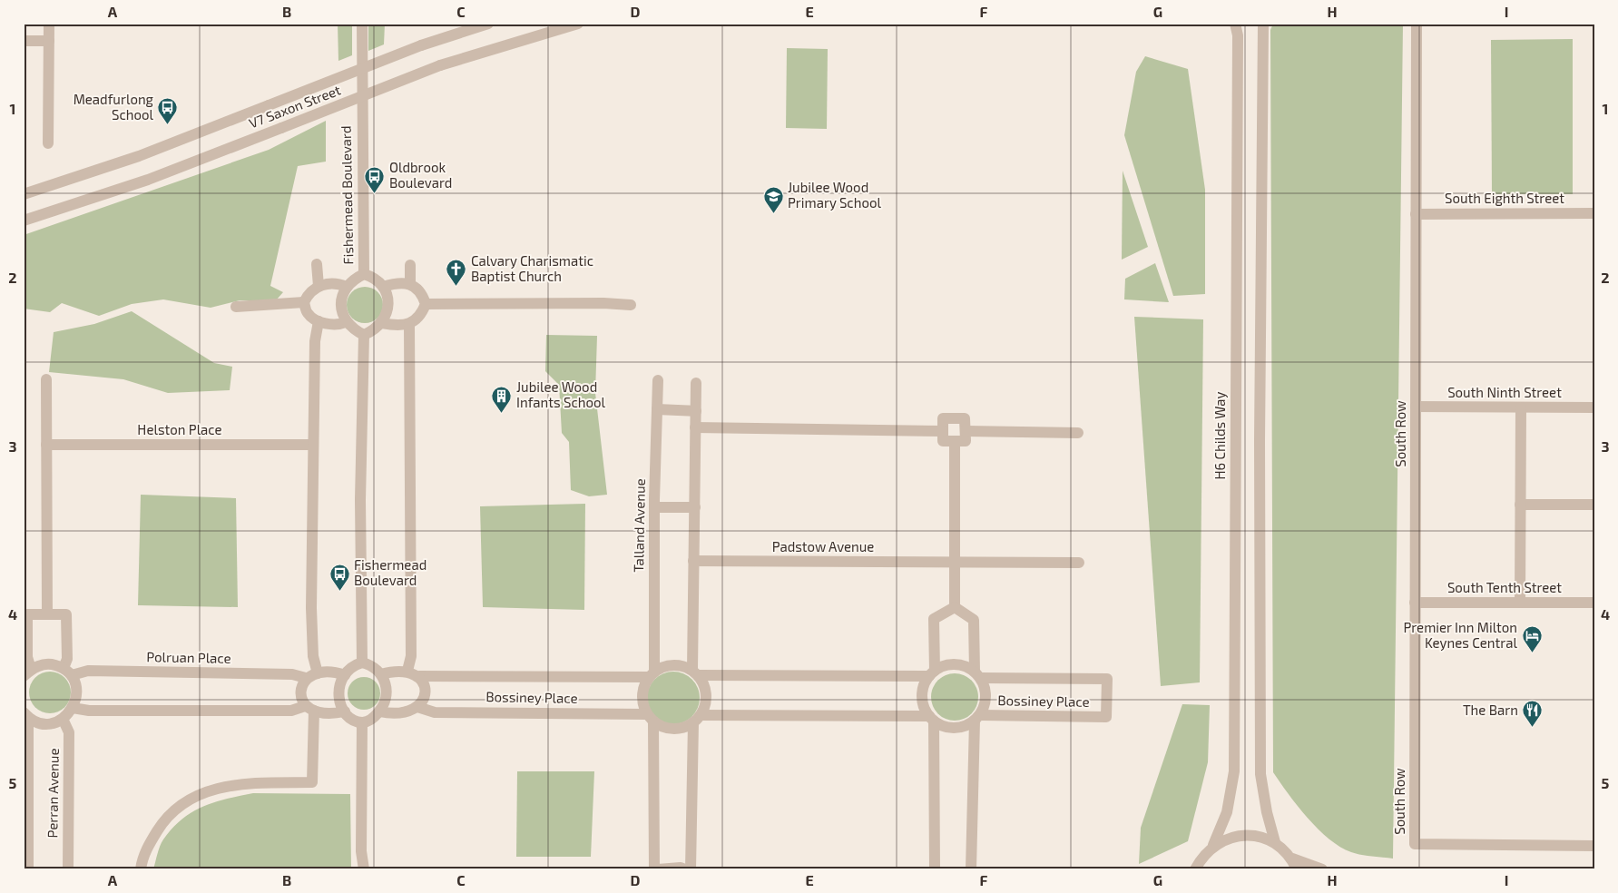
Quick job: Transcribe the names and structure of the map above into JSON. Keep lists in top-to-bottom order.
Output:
{
  "streets": {
    "street": [
      "V7 Saxon Street",
      "Fishermead Boulevard",
      "South Eighth Street",
      "South Ninth Street",
      "Helston Place",
      "South Row",
      "H6 Childs Way",
      "Talland Avenue",
      "Padstow Avenue",
      "South Tenth Street",
      "Polruan Place",
      "Bossiney Place",
      "Perran Avenue"
    ]
  },
  "crossings": [
    ["South Eighth Street", "South Row"],
    ["South Ninth Street", "South Row"],
    ["South Row", "South Tenth Street"],
    ["Talland Avenue", "Bossiney Place"]
  ],
  "places": {
    "bus stop": ["Meadfurlong School", "Oldbrook Boulevard", "Fishermead Boulevard"],
    "school or university": ["Jubilee Wood Primary School"],
    "church": ["Calvary Charismatic Baptist Church"],
    "building": ["Jubilee Wood Infants School"],
    "hotel": ["Premier Inn Milton Keynes Central"],
    "restaurant": ["The Barn"]
  },
  "grid": {
    "columns": [
      "A",
      "B",
      "C",
      "D",
      "E",
      "F",
      "G",
      "H",
      "I"
    ],
    "rows": [
      "1",
      "2",
      "3",
      "4",
      "5"
    ]
  }
}
